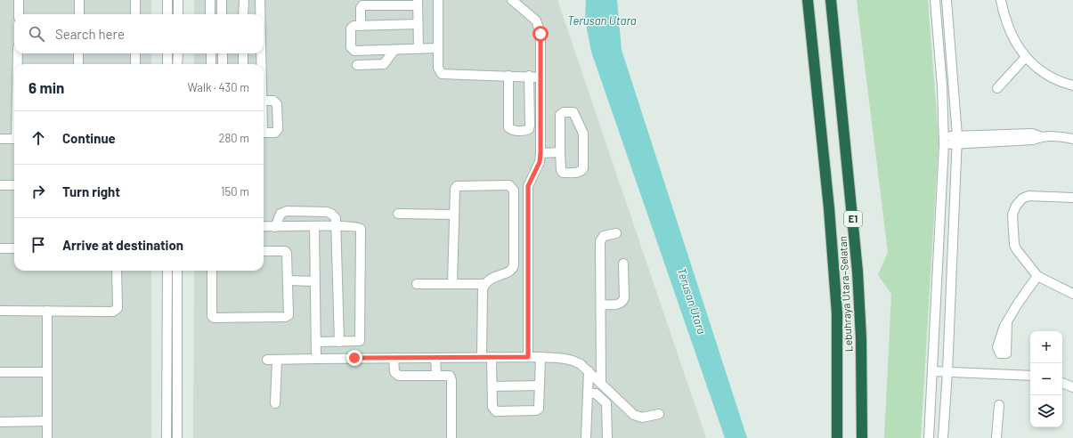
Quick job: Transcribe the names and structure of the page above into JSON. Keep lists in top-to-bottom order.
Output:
{
  "streets": {
    "highway": ["E1", "Lebuhraya Utara–Selatan"]
  },
  "water": ["Terusan Utara"],
  "page": {
    "search": "Search here",
    "heading": ["6 min", "Walk · 430 m"],
    "list": [
      ["Continue", "280 m"],
      ["Turn right", "150 m"],
      "Arrive at destination"
    ],
    "map_buttons": ["+", "−"]
  }
}
